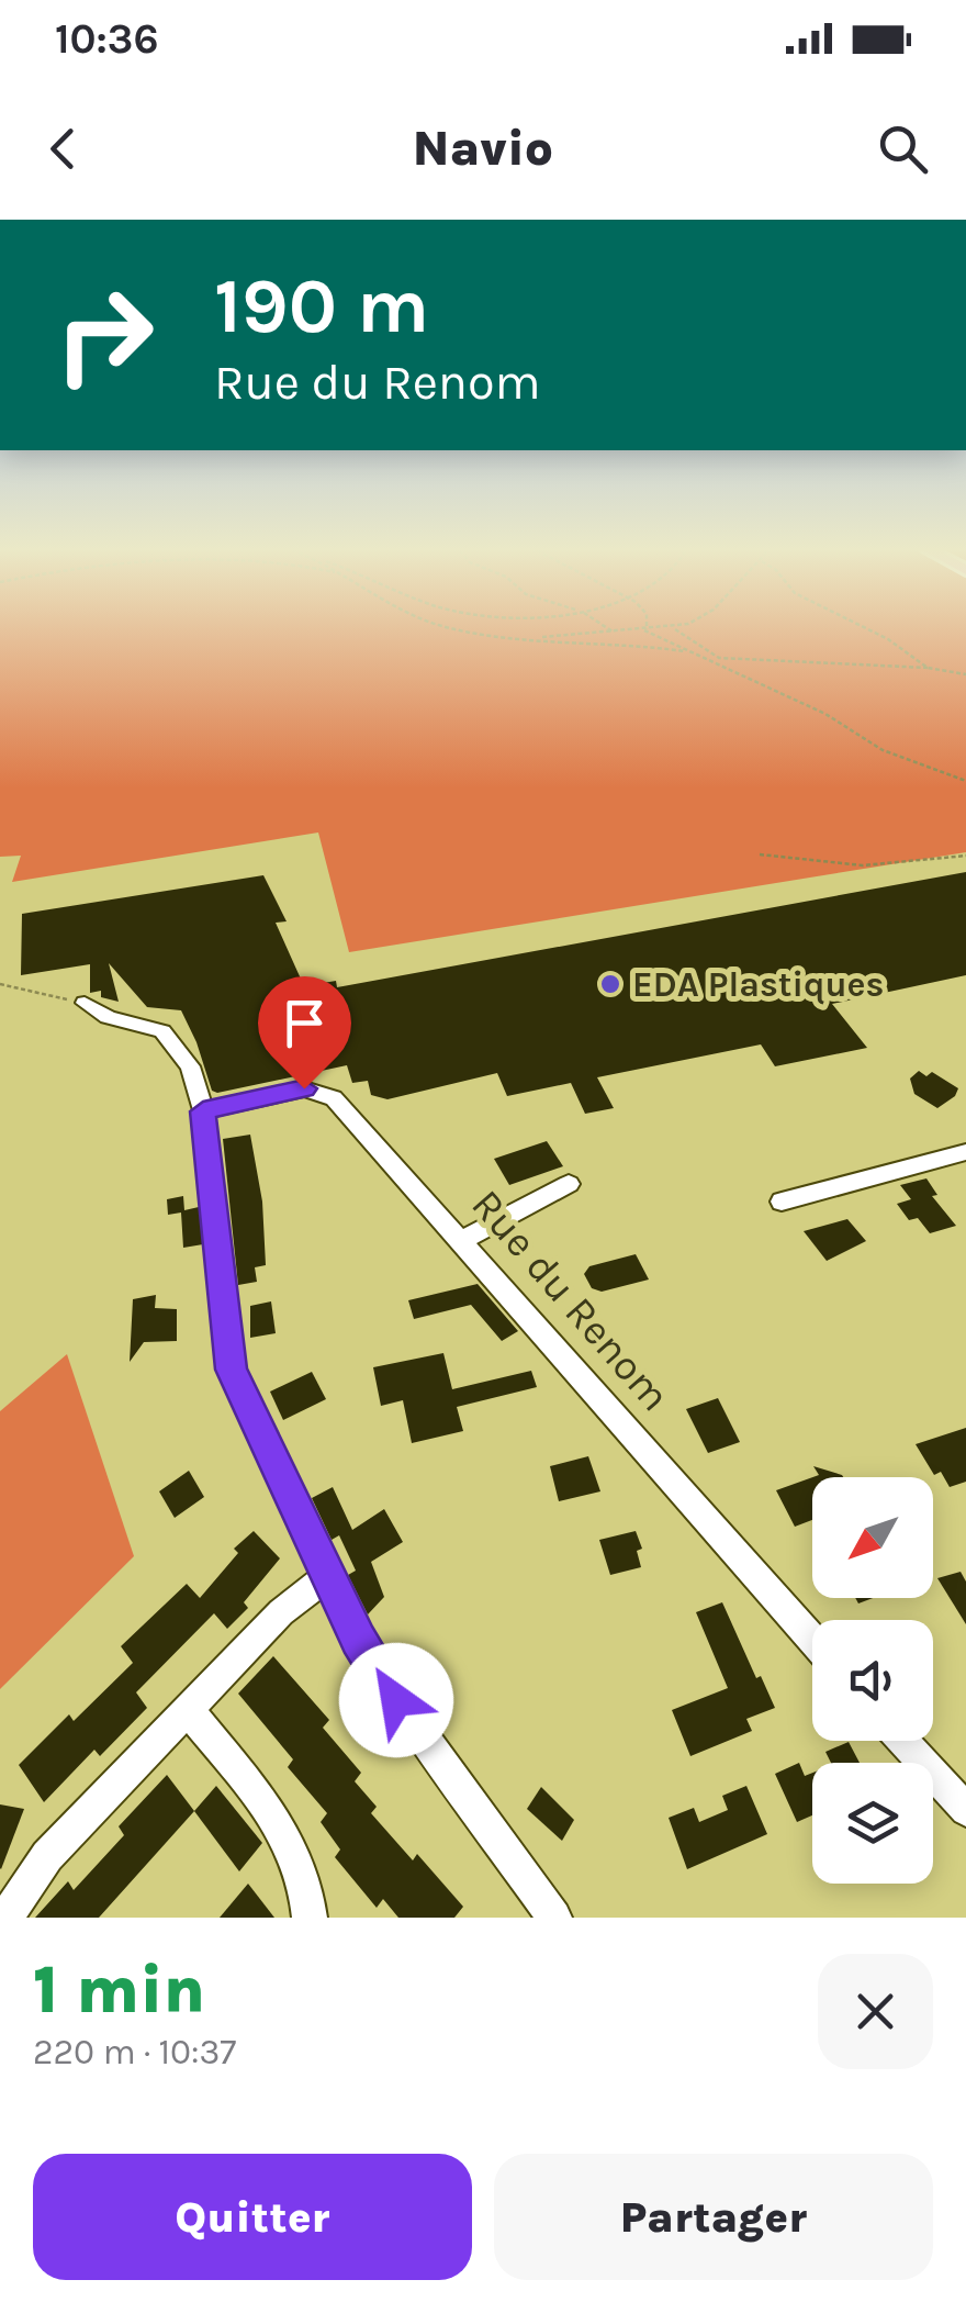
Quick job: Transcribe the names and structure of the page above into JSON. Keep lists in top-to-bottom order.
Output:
{
  "streets": {
    "street": ["Rue du Renom"]
  },
  "places": ["EDA Plastiques"],
  "north": "bottom left",
  "page": {
    "status": "10:36",
    "header": "Navio",
    "turn": ["190 m", "Rue du Renom"],
    "heading": ["1 min", "220 m · 10:37"],
    "buttons": ["Quitter", "Partager"]
  }
}
